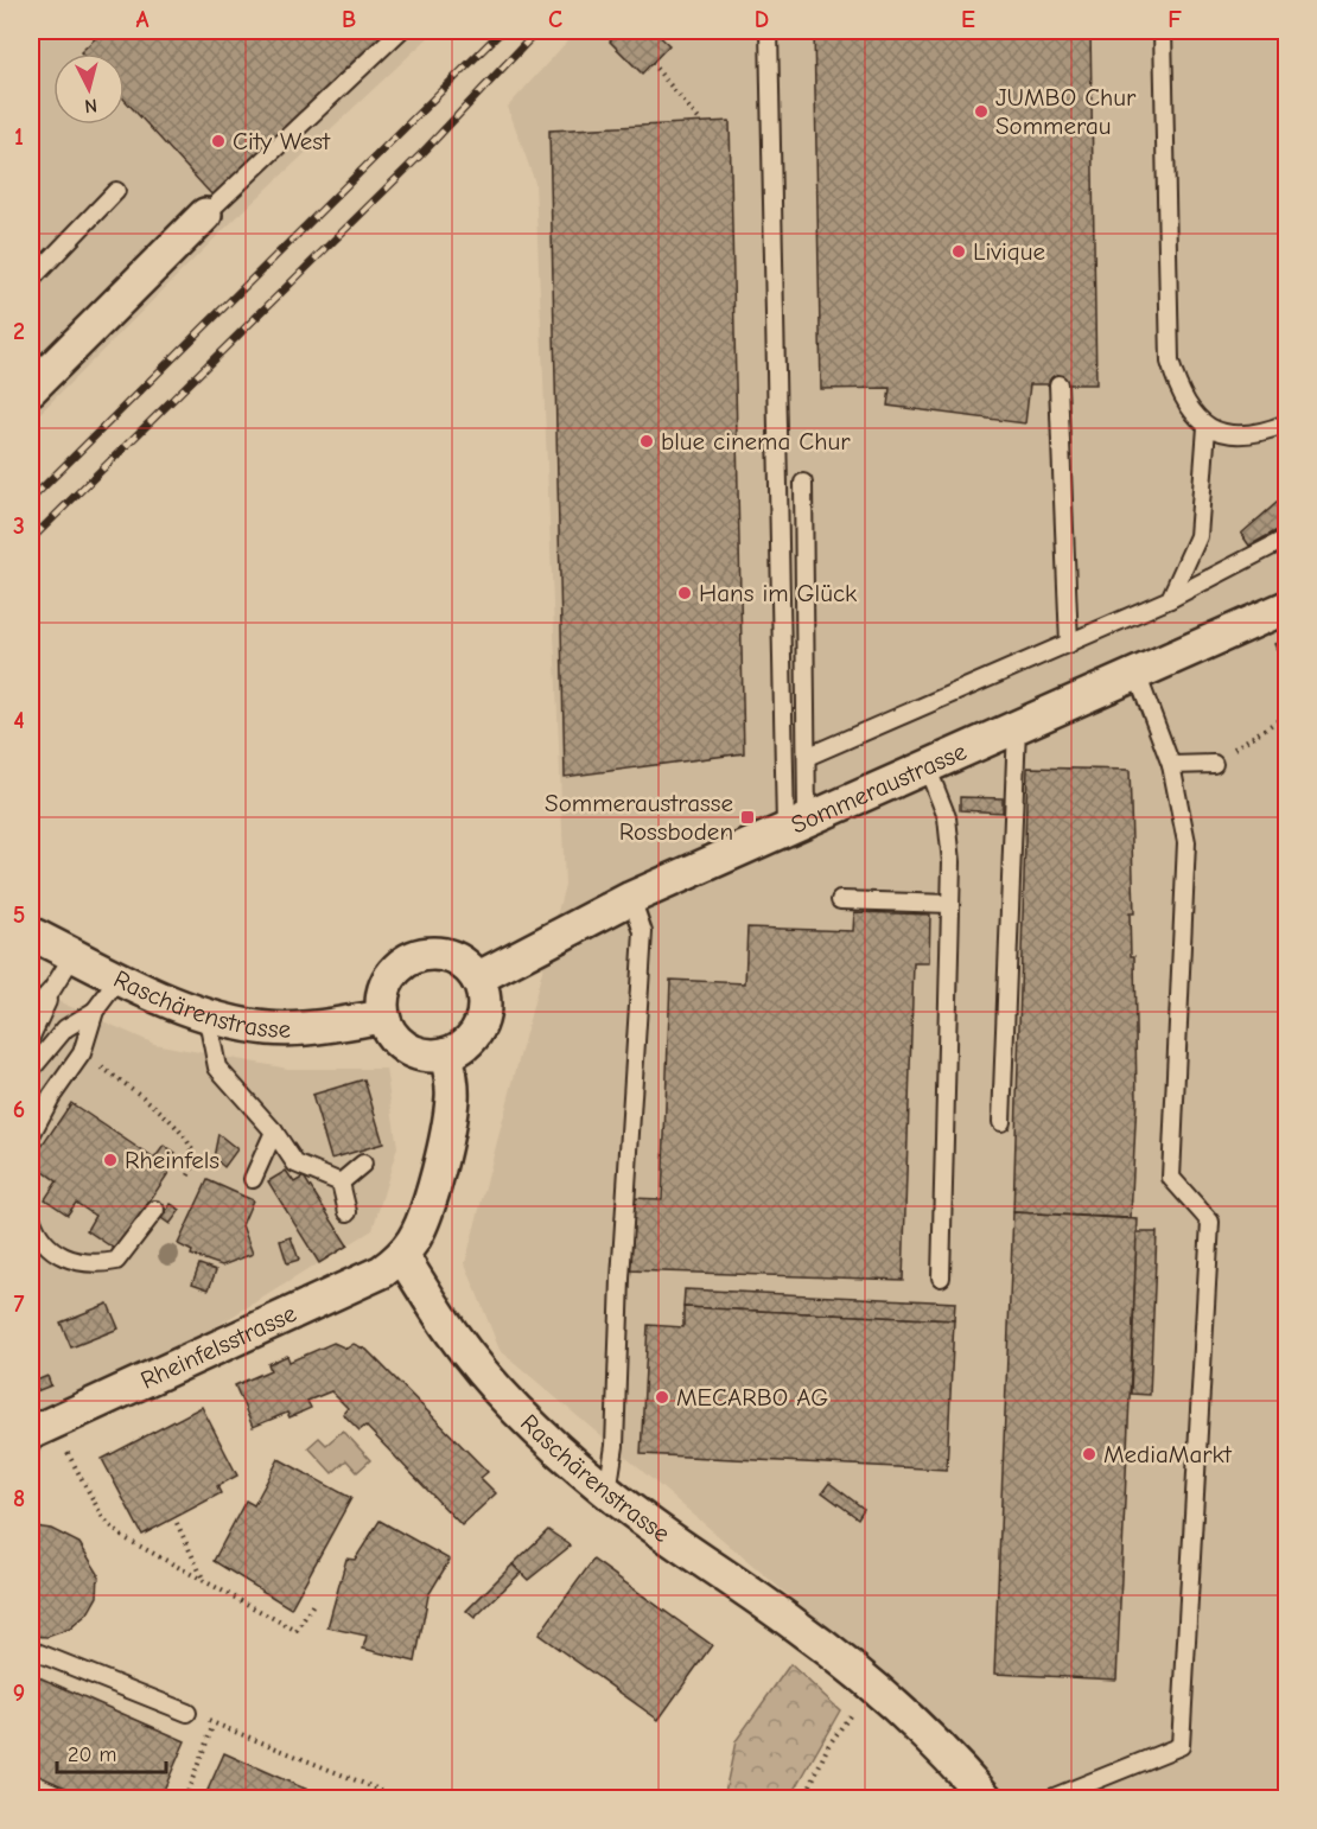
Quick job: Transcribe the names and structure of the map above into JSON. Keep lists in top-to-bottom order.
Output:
{
  "streets": {
    "street": ["Sommeraustrasse", "Raschärenstrasse", "Rheinfelsstrasse"]
  },
  "crossings": [
    ["Sommeraustrasse", "Raschärenstrasse"],
    ["Raschärenstrasse", "Rheinfelsstrasse"]
  ],
  "places": {
    "other": [
      "JUMBO Chur Sommerau",
      "City West",
      "Livique",
      "blue cinema Chur",
      "Hans im Glück",
      "Rheinfels",
      "MECARBO AG",
      "MediaMarkt"
    ],
    "transit": ["Sommeraustrasse Rossboden"]
  },
  "scale_bar": "20 m",
  "north": "bottom",
  "grid": {
    "columns": [
      "A",
      "B",
      "C",
      "D",
      "E",
      "F"
    ],
    "rows": [
      "1",
      "2",
      "3",
      "4",
      "5",
      "6",
      "7",
      "8",
      "9"
    ]
  }
}
